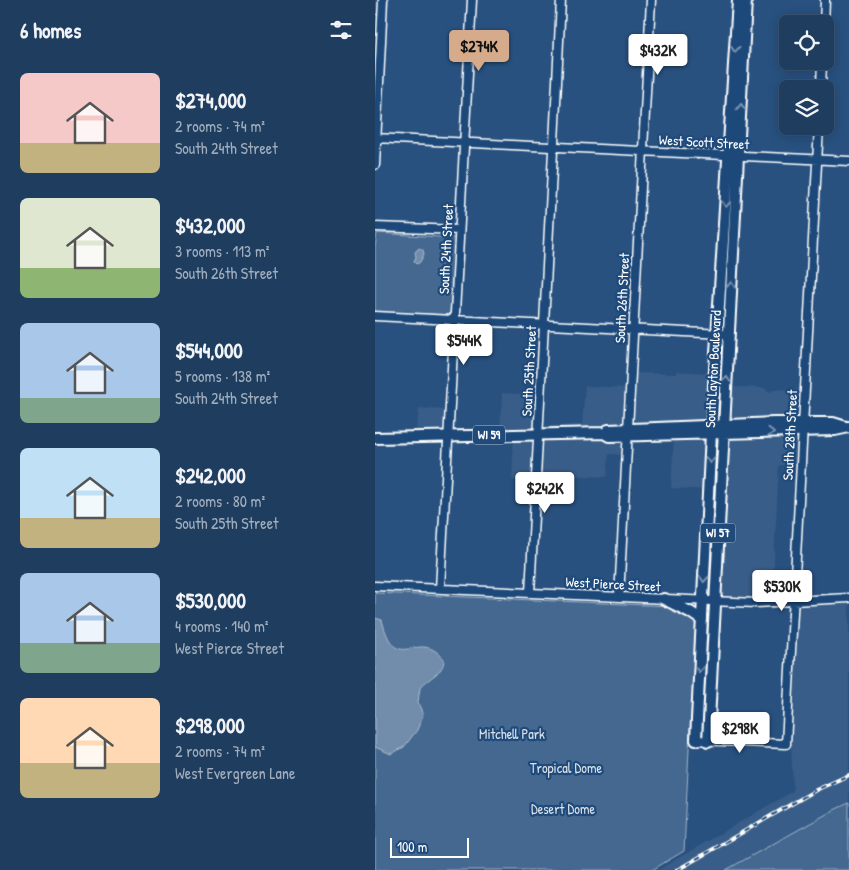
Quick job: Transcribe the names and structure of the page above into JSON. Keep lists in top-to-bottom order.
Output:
{
  "streets": {
    "main road": ["South Layton Boulevard", "WI 59", "WI 57"],
    "street": [
      "West Scott Street",
      "South 24th Street",
      "South 26th Street",
      "South 25th Street",
      "South 28th Street",
      "West Pierce Street"
    ]
  },
  "crossings": [
    ["West Scott Street", "South 24th Street"],
    ["West Scott Street", "South 26th Street"],
    ["West Scott Street", "South Layton Boulevard"],
    ["West Scott Street", "South 25th Street"],
    ["West Scott Street", "South 28th Street"],
    ["South 24th Street", "WI 59"],
    ["South 24th Street", "West Pierce Street"],
    ["South 26th Street", "WI 59"],
    ["South 26th Street", "West Pierce Street"],
    ["South Layton Boulevard", "WI 59"],
    ["South Layton Boulevard", "South 28th Street"],
    ["South Layton Boulevard", "West Pierce Street"],
    ["South 25th Street", "WI 59"],
    ["South 25th Street", "West Pierce Street"],
    ["WI 59", "South 28th Street"],
    ["South 28th Street", "West Pierce Street"]
  ],
  "parks": ["Mitchell Park", "Tropical Dome", "Desert Dome"],
  "scale_bar": "100 m",
  "page": {
    "heading": "6 homes",
    "price": [
      "$274K",
      "$432K",
      "$544K",
      "$242K",
      "$530K",
      "$298K"
    ],
    "list": [
      {
        "name": "$274,000",
        "note": "2 rooms · 74 m² · South 24th Street"
      },
      {
        "name": "$432,000",
        "note": "3 rooms · 113 m² · South 26th Street"
      },
      {
        "name": "$544,000",
        "note": "5 rooms · 138 m² · South 24th Street"
      },
      {
        "name": "$242,000",
        "note": "2 rooms · 80 m² · South 25th Street"
      },
      {
        "name": "$530,000",
        "note": "4 rooms · 140 m² · West Pierce Street"
      },
      {
        "name": "$298,000",
        "note": "2 rooms · 74 m² · West Evergreen Lane"
      }
    ],
    "scale": "100 m"
  }
}
